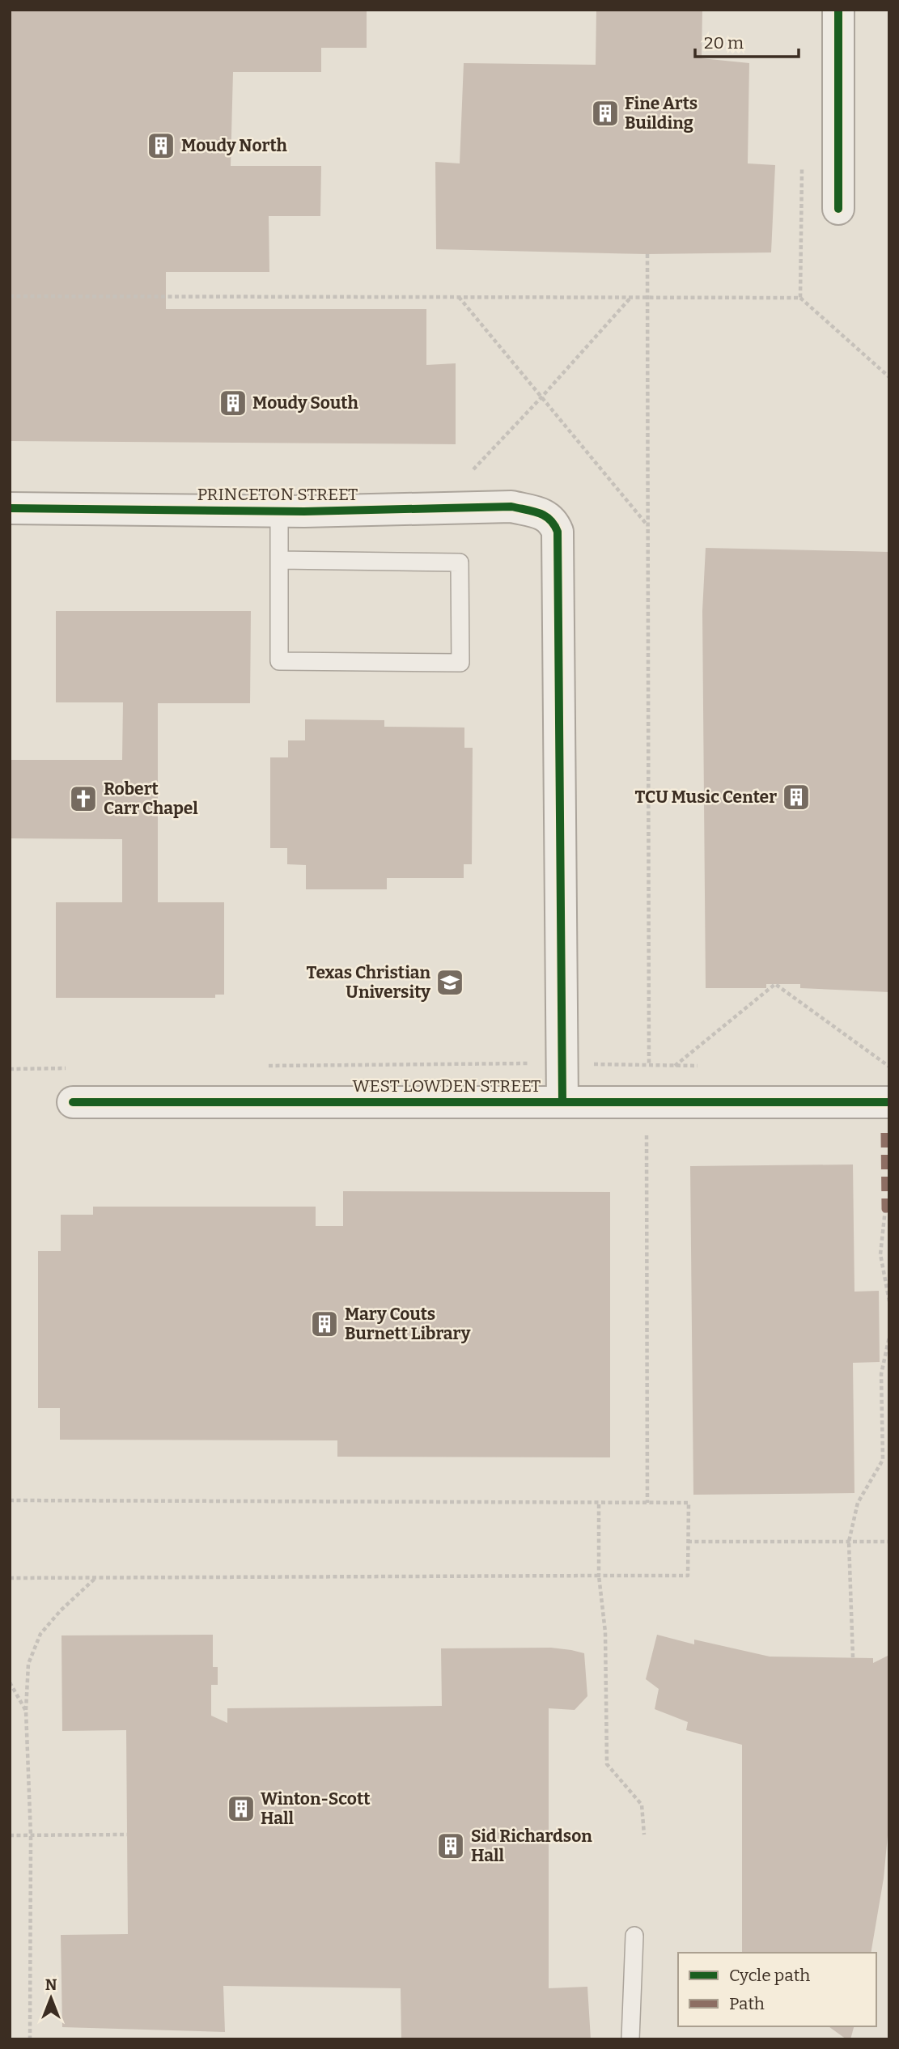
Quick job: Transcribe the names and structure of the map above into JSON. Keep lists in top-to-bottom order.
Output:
{
  "streets": {
    "street": ["PRINCETON STREET", "WEST LOWDEN STREET"]
  },
  "places": {
    "building": [
      "Fine Arts Building",
      "Moudy North",
      "Moudy South",
      "TCU Music Center",
      "Mary Couts Burnett Library",
      "Winton-Scott Hall",
      "Sid Richardson Hall"
    ],
    "church": ["Robert Carr Chapel"],
    "school or university": ["Texas Christian University"]
  },
  "legend": ["Cycle path", "Path"],
  "scale_bar": "20 m",
  "north": "top"
}
